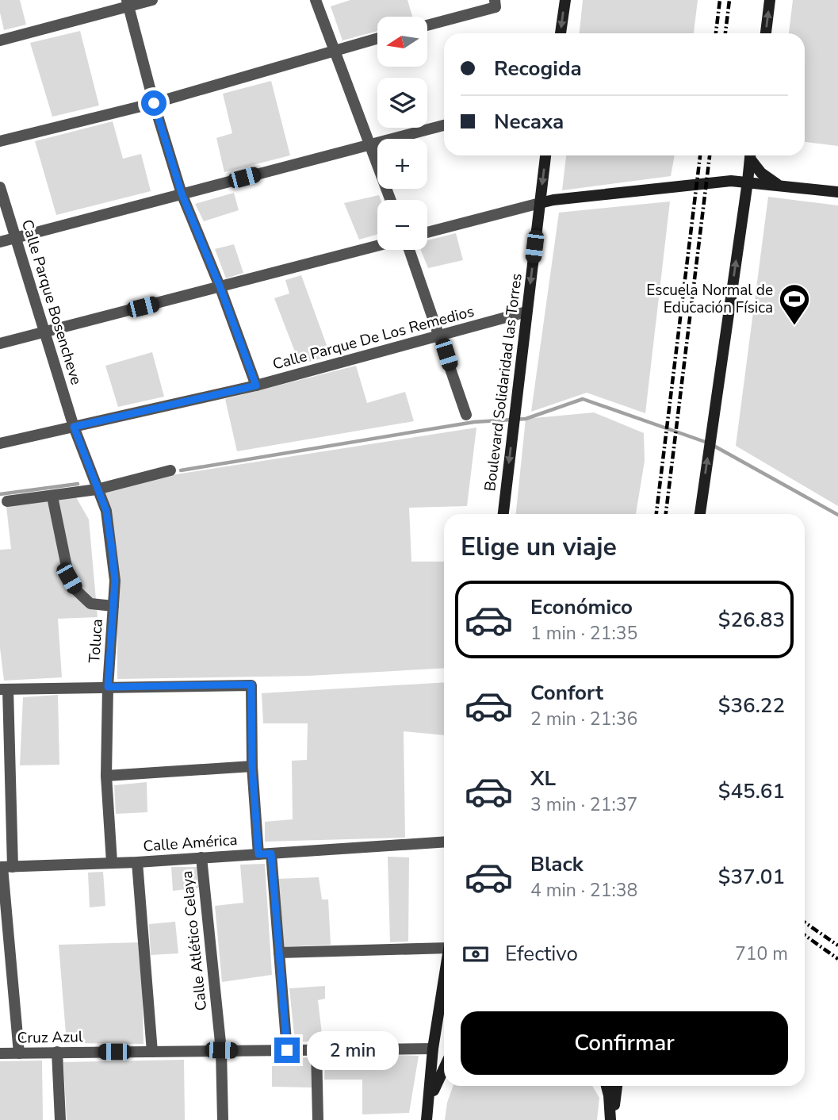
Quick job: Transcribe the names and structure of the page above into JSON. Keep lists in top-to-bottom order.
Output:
{
  "streets": {
    "main road": ["Boulevard Solidaridad las Torres"],
    "street": [
      "Calle Parque Bosencheve",
      "Calle Parque De Los Remedios",
      "Toluca",
      "Calle América",
      "Calle Atlético Celaya",
      "Cruz Azul"
    ]
  },
  "crossings": [
    ["Calle Parque Bosencheve", "Calle Parque De Los Remedios"],
    ["Calle Parque Bosencheve", "Toluca"],
    ["Calle Parque De Los Remedios", "Boulevard Solidaridad las Torres"],
    ["Calle Parque De Los Remedios", "Toluca"],
    ["Toluca", "Calle América"],
    ["Calle América", "Calle Atlético Celaya"],
    ["Calle Atlético Celaya", "Cruz Azul"]
  ],
  "one_way": ["Boulevard Solidaridad las Torres"],
  "places": {
    "sports": ["Escuela Normal de Educación Física"]
  },
  "north": "left",
  "page": {
    "map_buttons": ["+", "−"],
    "banner": ["Recogida", "Necaxa"],
    "heading": "Elige un viaje",
    "list": [
      {
        "name": "Económico",
        "note": "1 min · 21:35",
        "value": "$26.83"
      },
      {
        "name": "Confort",
        "note": "2 min · 21:36",
        "value": "$36.22"
      },
      {
        "name": "XL",
        "note": "3 min · 21:37",
        "value": "$45.61"
      },
      {
        "name": "Black",
        "note": "4 min · 21:38",
        "value": "$37.01"
      }
    ],
    "pay": ["Efectivo", "710 m"],
    "buttons": "Confirmar",
    "bubble": "2 min"
  }
}
